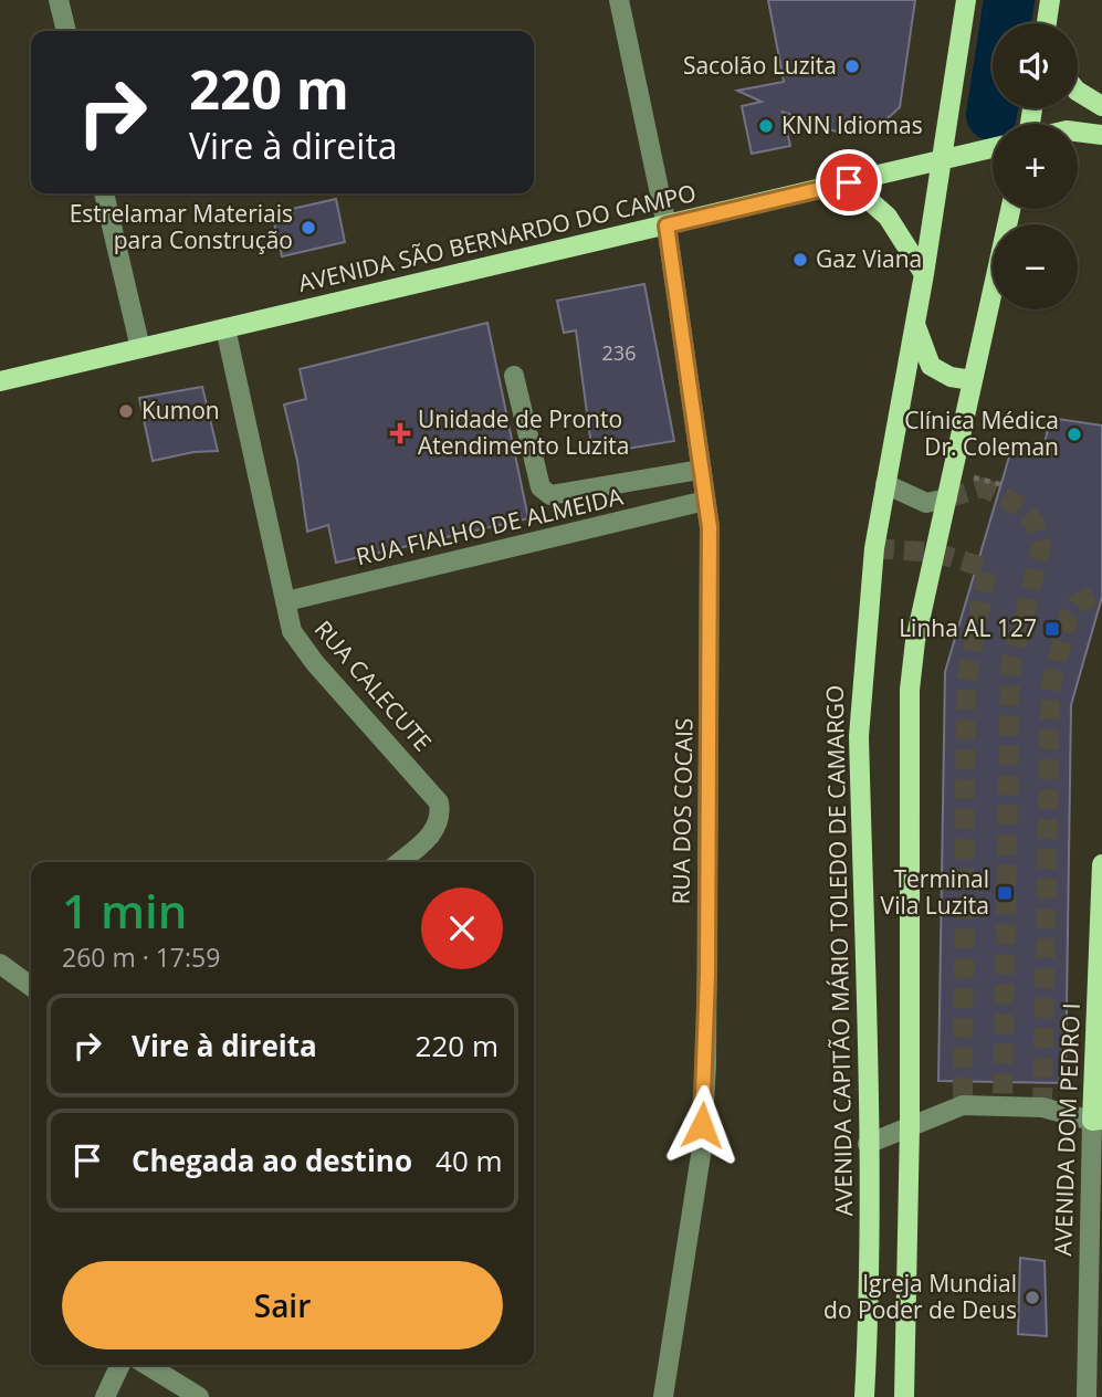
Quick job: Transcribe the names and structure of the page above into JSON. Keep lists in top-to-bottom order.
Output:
{
  "streets": {
    "main road": ["AVENIDA SÃO BERNARDO DO CAMPO", "AVENIDA CAPITÃO MÁRIO TOLEDO DE CAMARGO", "AVENIDA DOM PEDRO I"],
    "street": ["RUA FIALHO DE ALMEIDA", "RUA CALECUTE", "RUA DOS COCAIS"]
  },
  "crossings": [
    ["AVENIDA SÃO BERNARDO DO CAMPO", "RUA CALECUTE"],
    ["AVENIDA SÃO BERNARDO DO CAMPO", "RUA DOS COCAIS"],
    ["AVENIDA SÃO BERNARDO DO CAMPO", "AVENIDA CAPITÃO MÁRIO TOLEDO DE CAMARGO"],
    ["RUA FIALHO DE ALMEIDA", "RUA CALECUTE"],
    ["RUA FIALHO DE ALMEIDA", "RUA DOS COCAIS"]
  ],
  "places": {
    "other": [
      "Sacolão Luzita",
      "KNN Idiomas",
      "Estrelamar Materiais para Construção",
      "Gaz Viana",
      "Kumon",
      "Clínica Médica Dr. Coleman",
      "Igreja Mundial do Poder de Deus"
    ],
    "health": ["Unidade de Pronto Atendimento Luzita"],
    "transit": ["Linha AL 127", "Terminal Vila Luzita"]
  },
  "house_numbers": ["236"],
  "page": {
    "map_buttons": ["+", "−"],
    "turn": ["220 m", "Vire à direita"],
    "heading": ["1 min", "260 m · 17:59"],
    "list": [
      {
        "name": "Vire à direita",
        "value": "220 m"
      },
      {
        "name": "Chegada ao destino",
        "value": "40 m"
      }
    ],
    "buttons": "Sair"
  }
}
